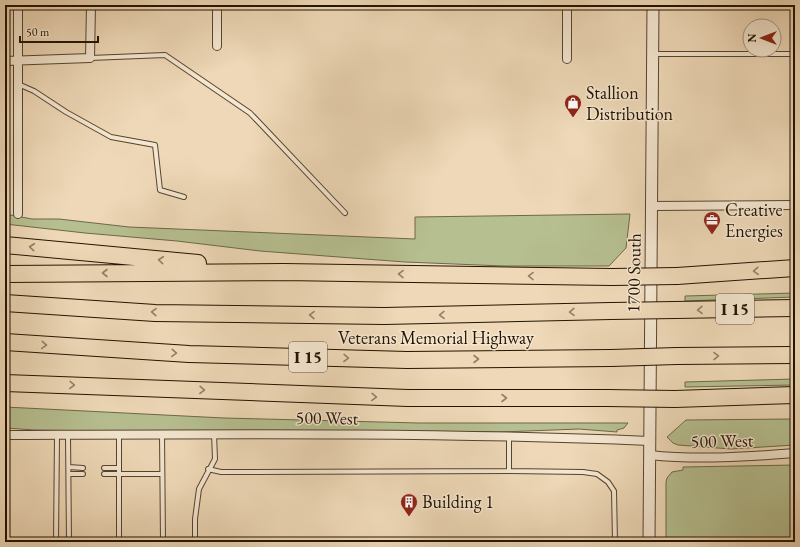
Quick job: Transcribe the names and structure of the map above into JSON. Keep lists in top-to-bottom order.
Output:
{
  "streets": {
    "highway": ["I 15", "Veterans Memorial Highway"],
    "street": ["1700 South", "500 West"]
  },
  "crossings": [
    ["1700 South", "500 West"]
  ],
  "places": {
    "shop": ["Stallion Distribution"],
    "office": ["Creative Energies"],
    "building": ["Building 1"]
  },
  "scale_bar": "50 m",
  "north": "left"
}
